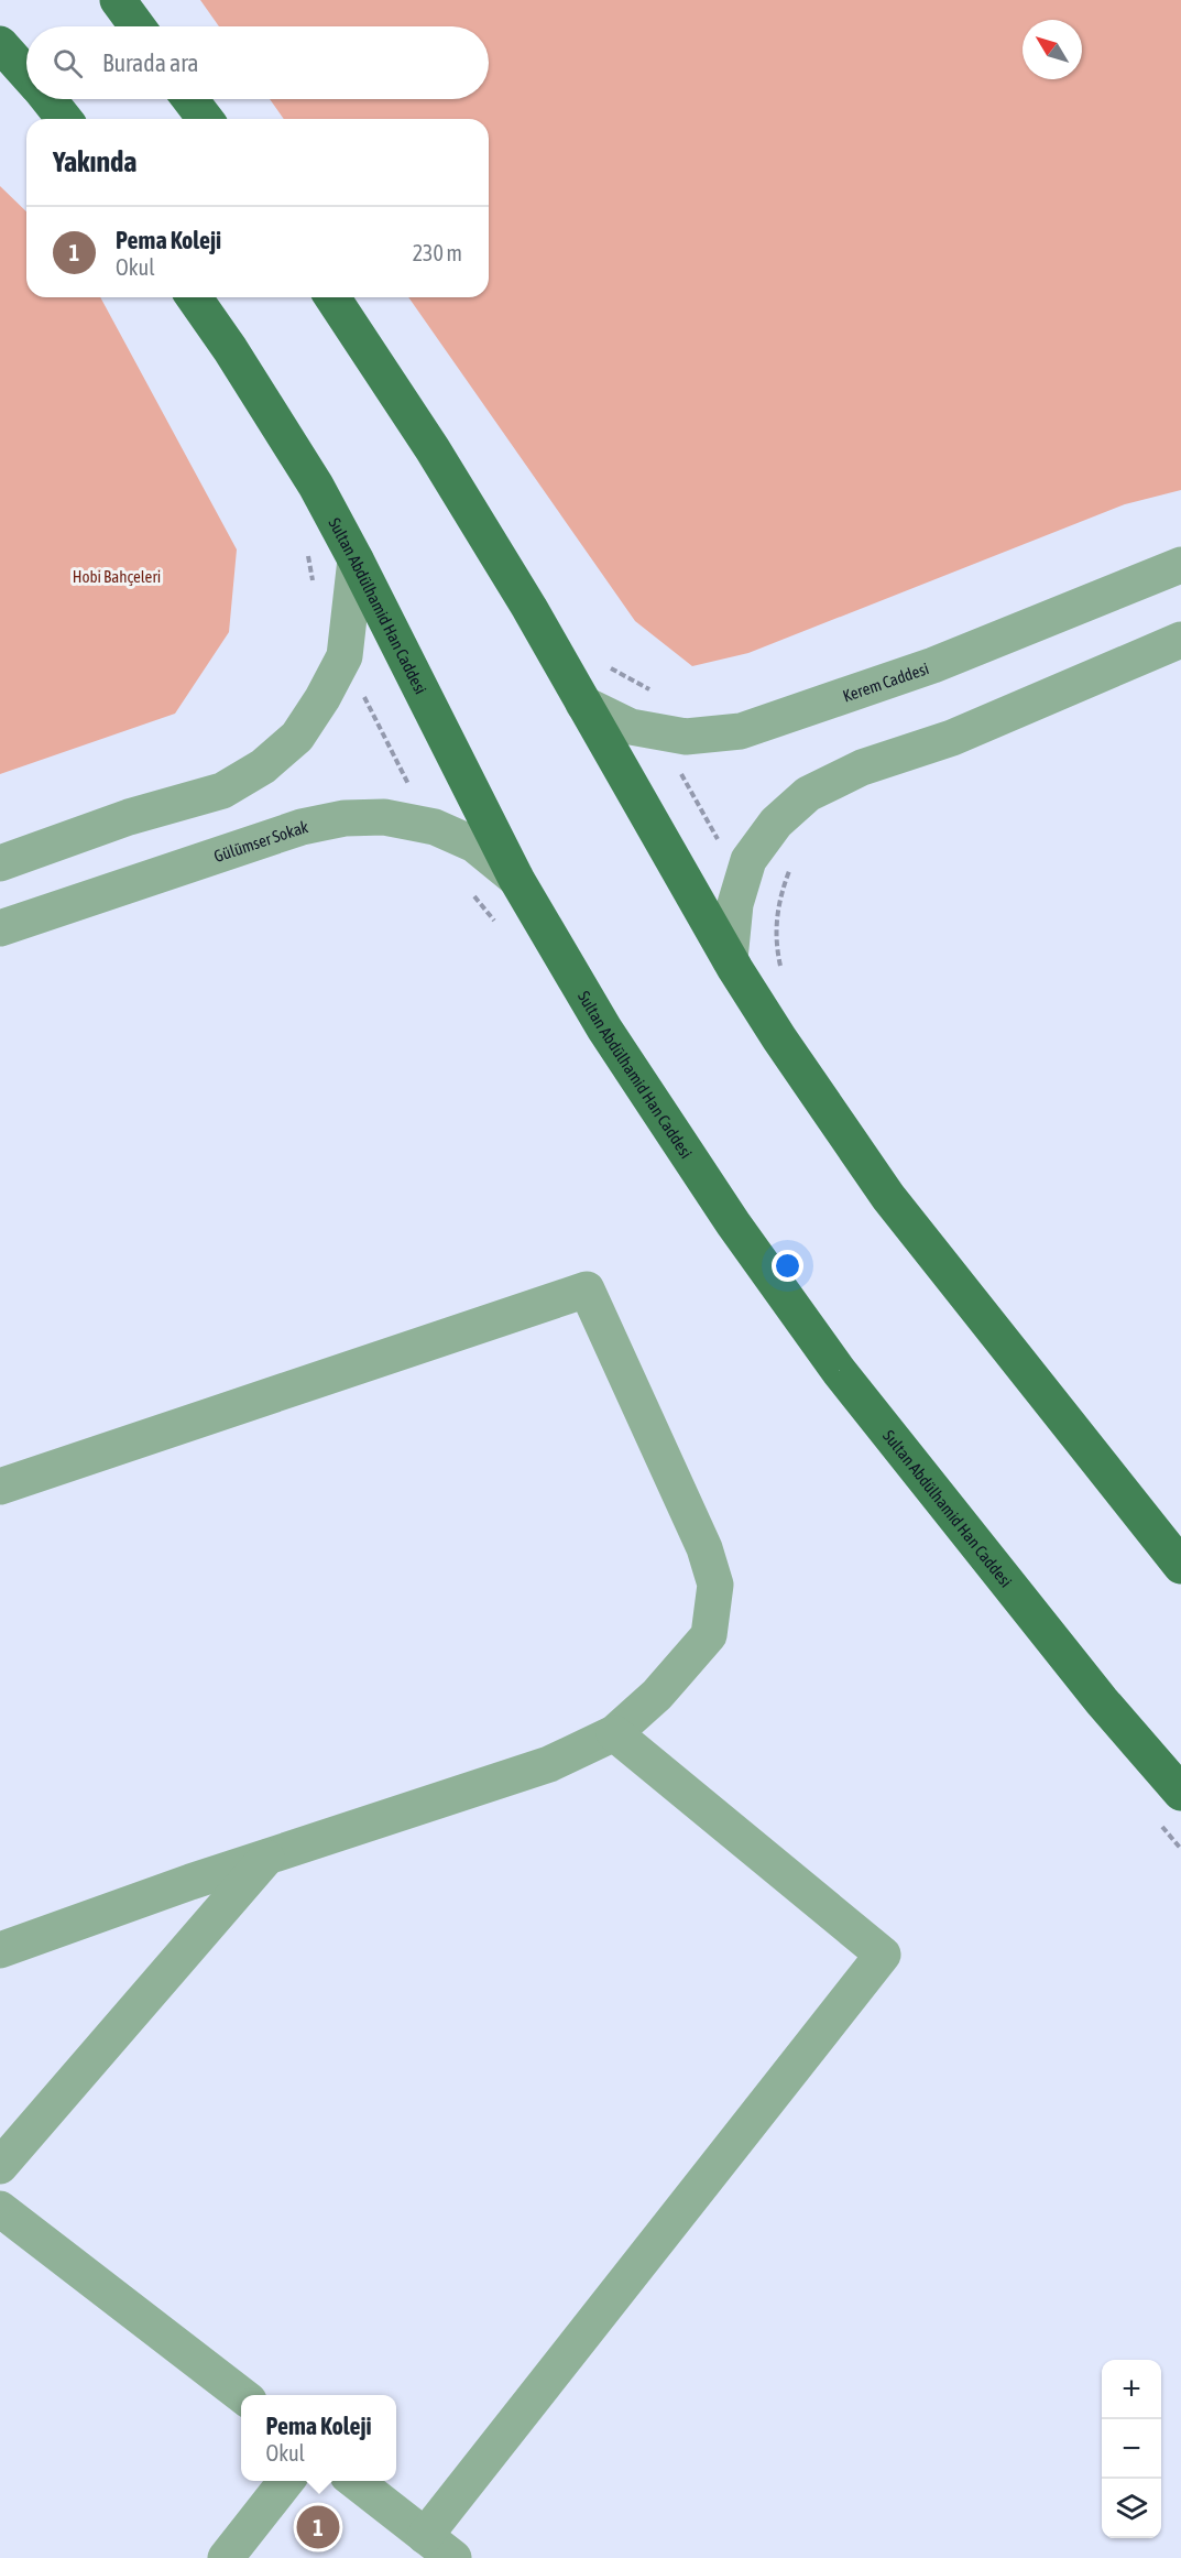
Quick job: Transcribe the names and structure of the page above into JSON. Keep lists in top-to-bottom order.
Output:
{
  "streets": {
    "main road": ["Sultan Abdülhamid Han Caddesi"],
    "street": ["Kerem Caddesi", "Gülümser Sokak"]
  },
  "crossings": [
    ["Sultan Abdülhamid Han Caddesi", "Gülümser Sokak"]
  ],
  "parks": ["Hobi Bahçeleri"],
  "north": "top left",
  "page": {
    "search": "Burada ara",
    "heading": "Yakında",
    "list": [
      {
        "mark": "1",
        "name": "Pema Koleji",
        "note": "Okul",
        "value": "230 m"
      }
    ],
    "map_buttons": ["+", "−"],
    "popup": ["Pema Koleji", "Okul"],
    "pins": "1"
  }
}
